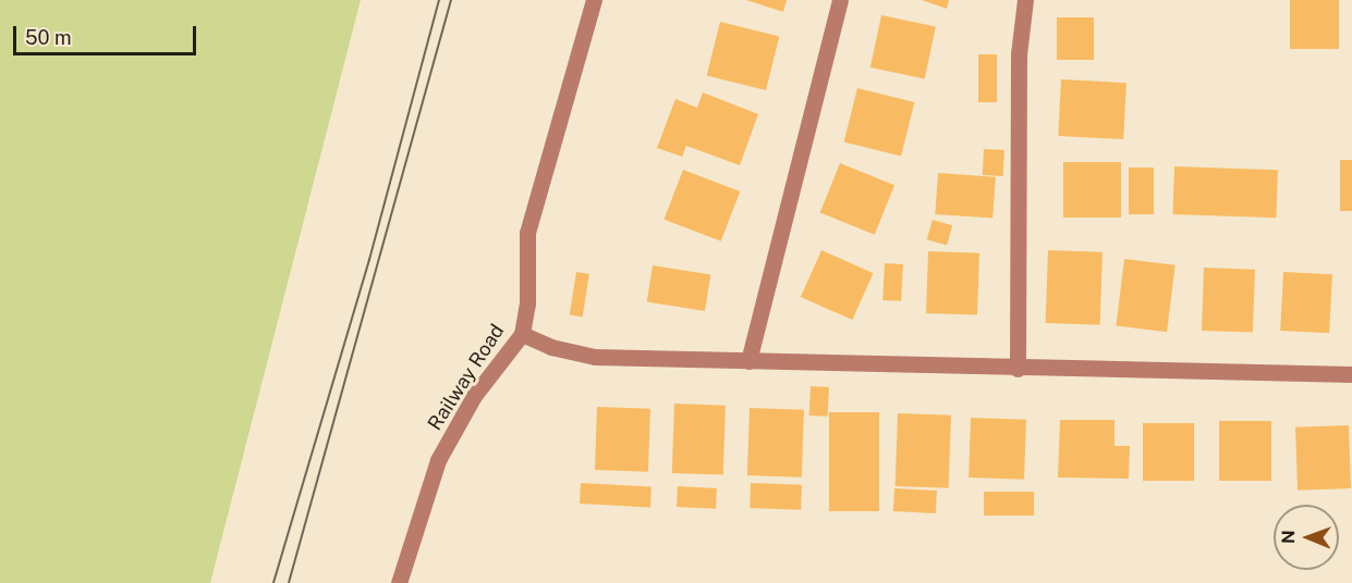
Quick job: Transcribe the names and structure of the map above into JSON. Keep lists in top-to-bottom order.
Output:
{
  "streets": {
    "street": ["Railway Road"]
  },
  "scale_bar": "50 m",
  "north": "left"
}
